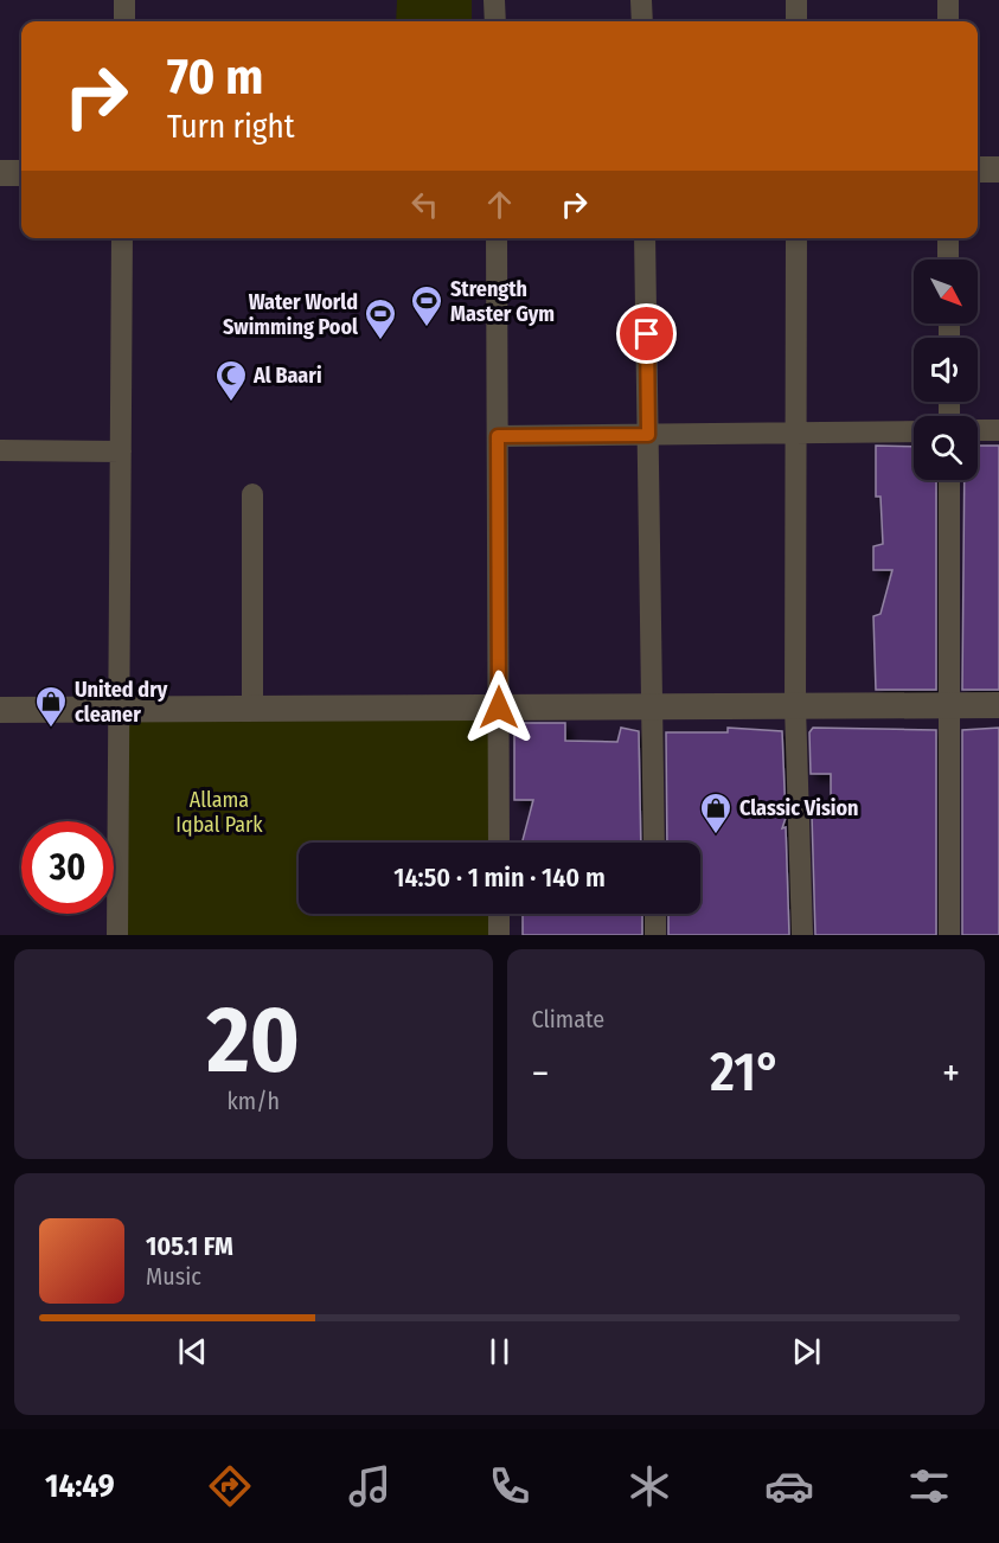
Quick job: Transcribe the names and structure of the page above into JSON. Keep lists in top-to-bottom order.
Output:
{
  "parks": ["Allama Iqbal Park"],
  "places": {
    "sports": ["Strength Master Gym", "Water World Swimming Pool"],
    "mosque": ["Al Baari"],
    "shop": ["United dry cleaner", "Classic Vision"]
  },
  "north": "bottom right",
  "page": {
    "turn": ["70 m", "Turn right"],
    "limit": "30",
    "trip": "14:50 · 1 min · 140 m",
    "tile": [
      ["20", "km/h"],
      "Climate"
    ],
    "heat": ["−", "21°", "+"],
    "song": ["105.1 FM", "Music"],
    "tabs": "14:49"
  }
}
